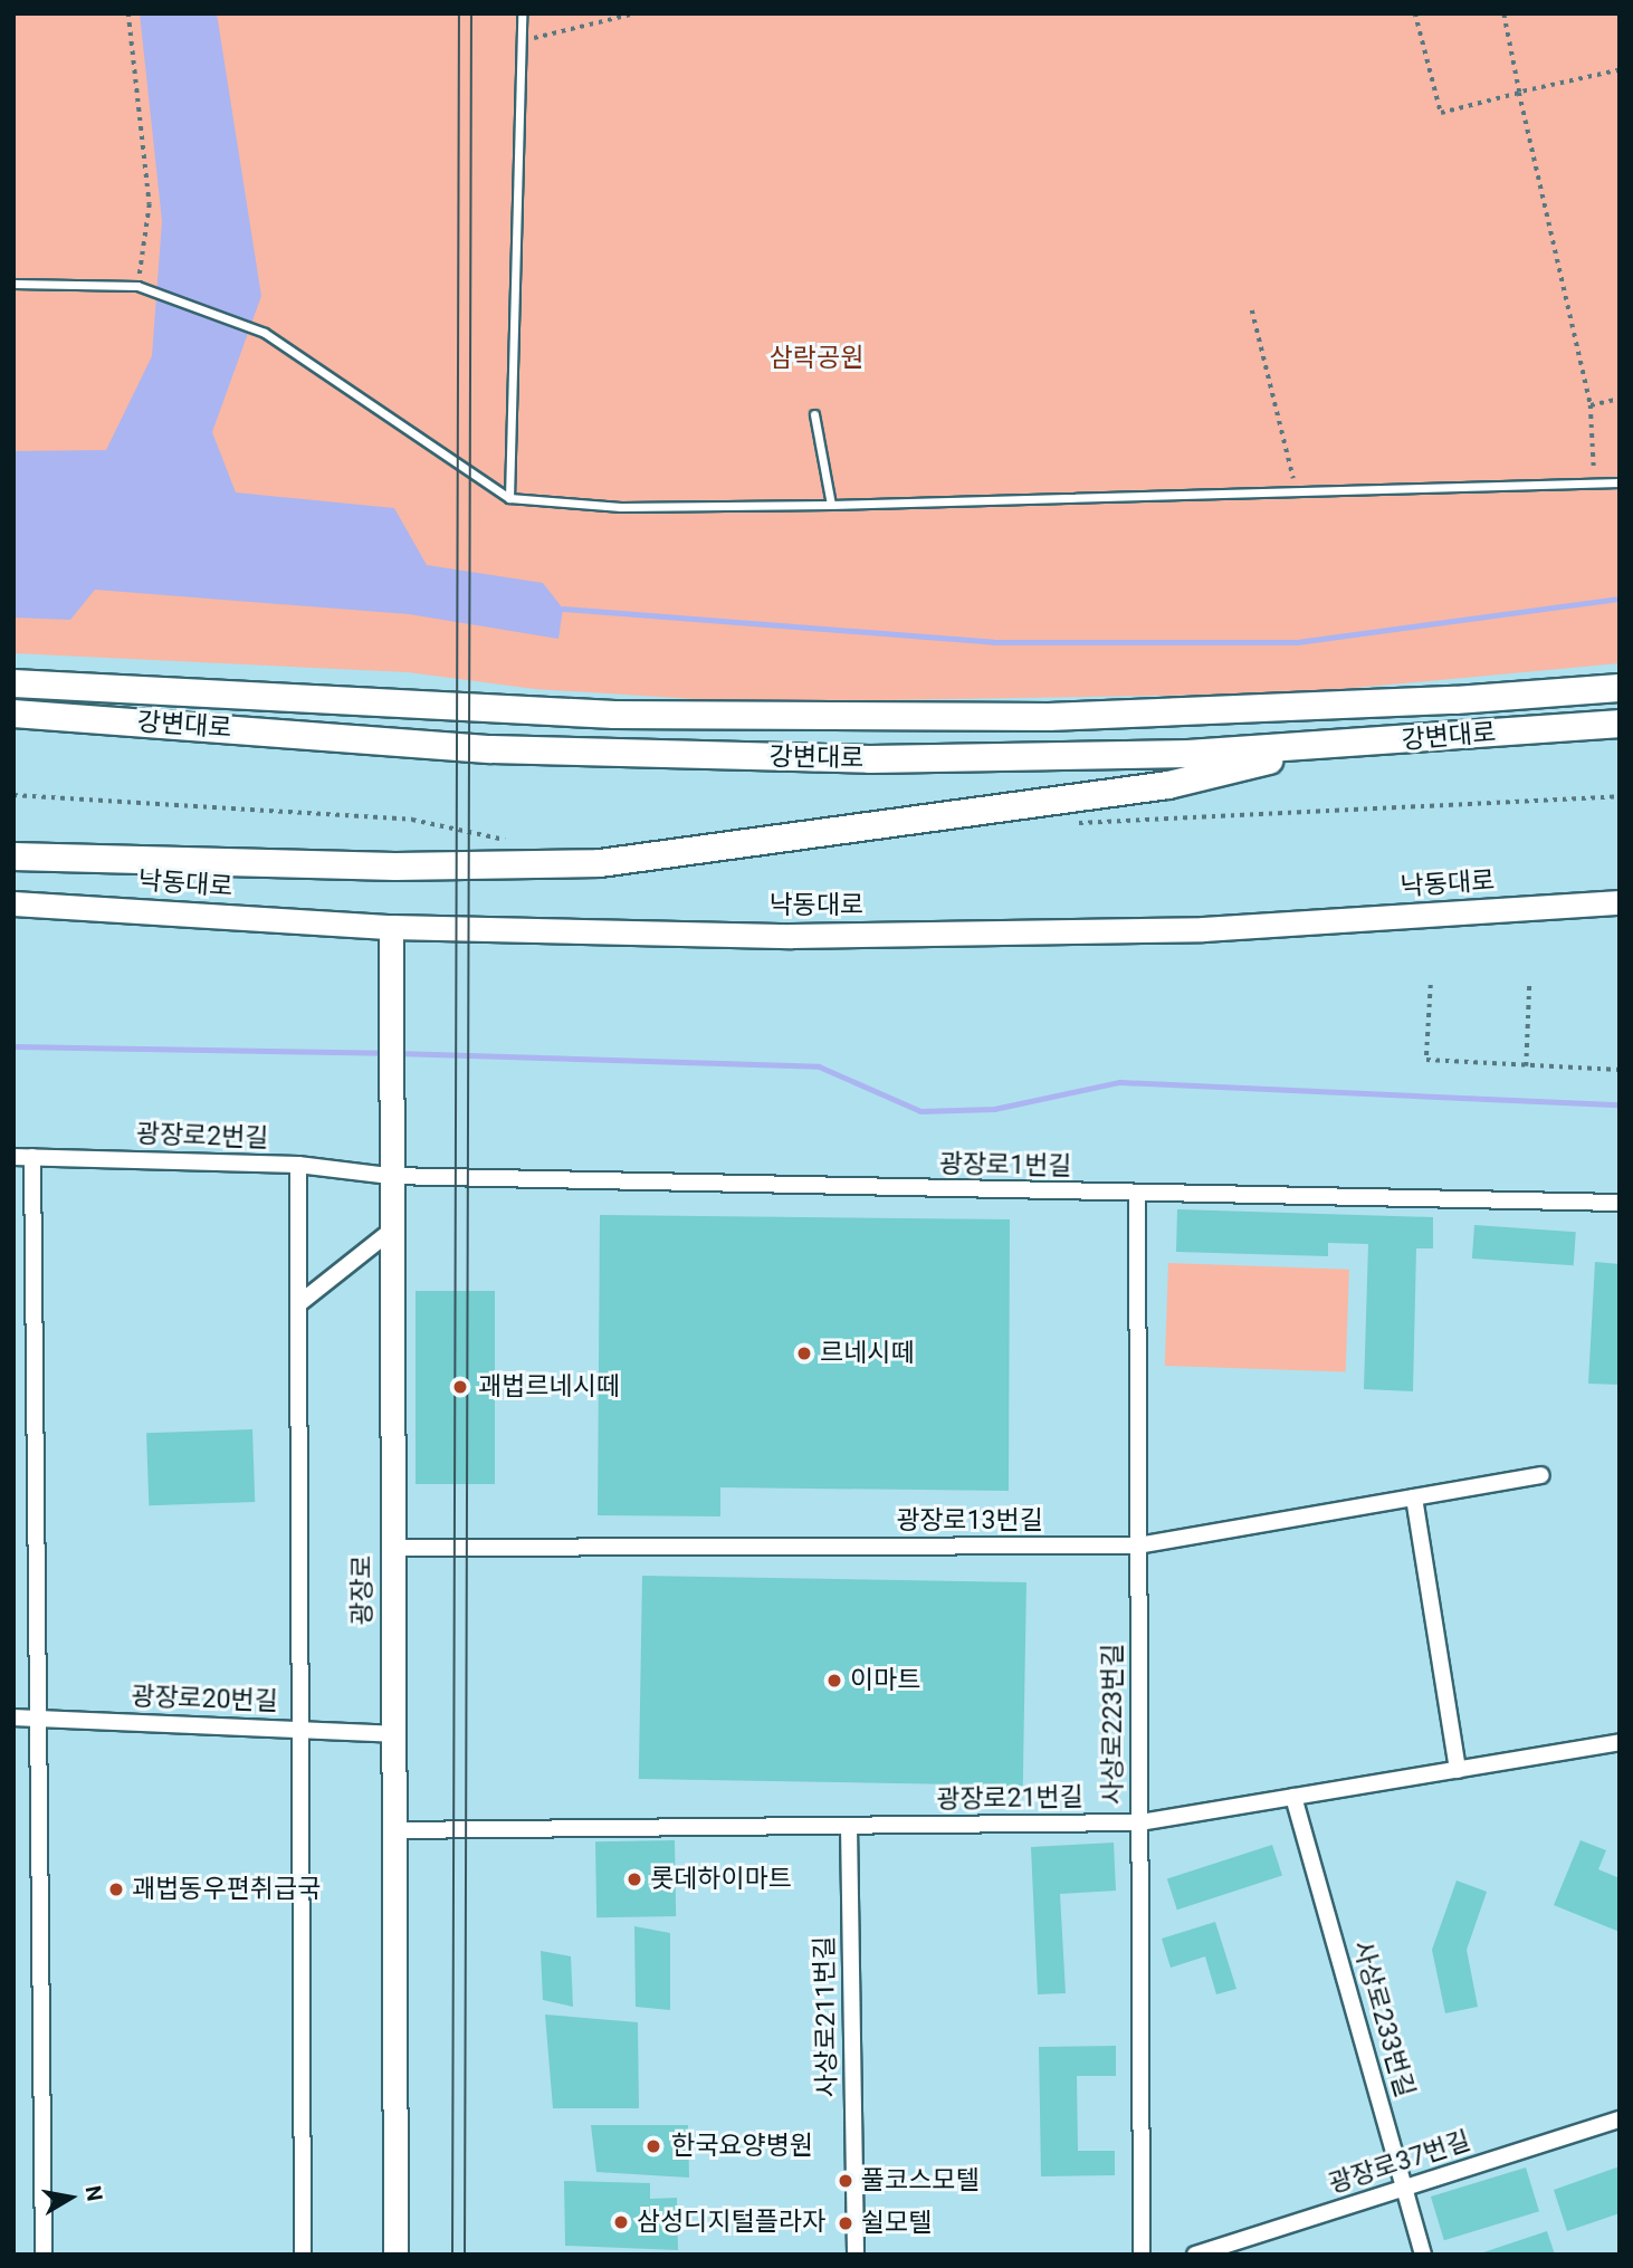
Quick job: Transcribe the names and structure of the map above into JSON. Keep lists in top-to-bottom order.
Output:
{
  "streets": {
    "highway": ["강변대로"],
    "main road": ["낙동대로", "광장로"],
    "street": [
      "광장로2번길",
      "광장로1번길",
      "광장로13번길",
      "광장로20번길",
      "사상로223번길",
      "광장로21번길",
      "사상로211번길",
      "사상로233번길",
      "광장로37번길"
    ]
  },
  "crossings": [
    ["낙동대로", "광장로"],
    ["광장로2번길", "광장로1번길"],
    ["광장로2번길", "광장로"],
    ["광장로1번길", "광장로"],
    ["광장로1번길", "사상로223번길"],
    ["광장로13번길", "광장로"],
    ["광장로13번길", "사상로223번길"],
    ["광장로", "광장로20번길"],
    ["광장로", "광장로21번길"],
    ["사상로223번길", "광장로21번길"],
    ["광장로21번길", "사상로211번길"],
    ["광장로21번길", "사상로233번길"],
    ["사상로233번길", "광장로37번길"]
  ],
  "parks": ["삼락공원"],
  "places": [
    "르네시떼",
    "괘법르네시떼",
    "이마트",
    "롯데하이마트",
    "괘법동우편취급국",
    "한국요양병원",
    "풀코스모텔",
    "삼성디지털플라자",
    "쉴모텔"
  ],
  "north": "right"
}
